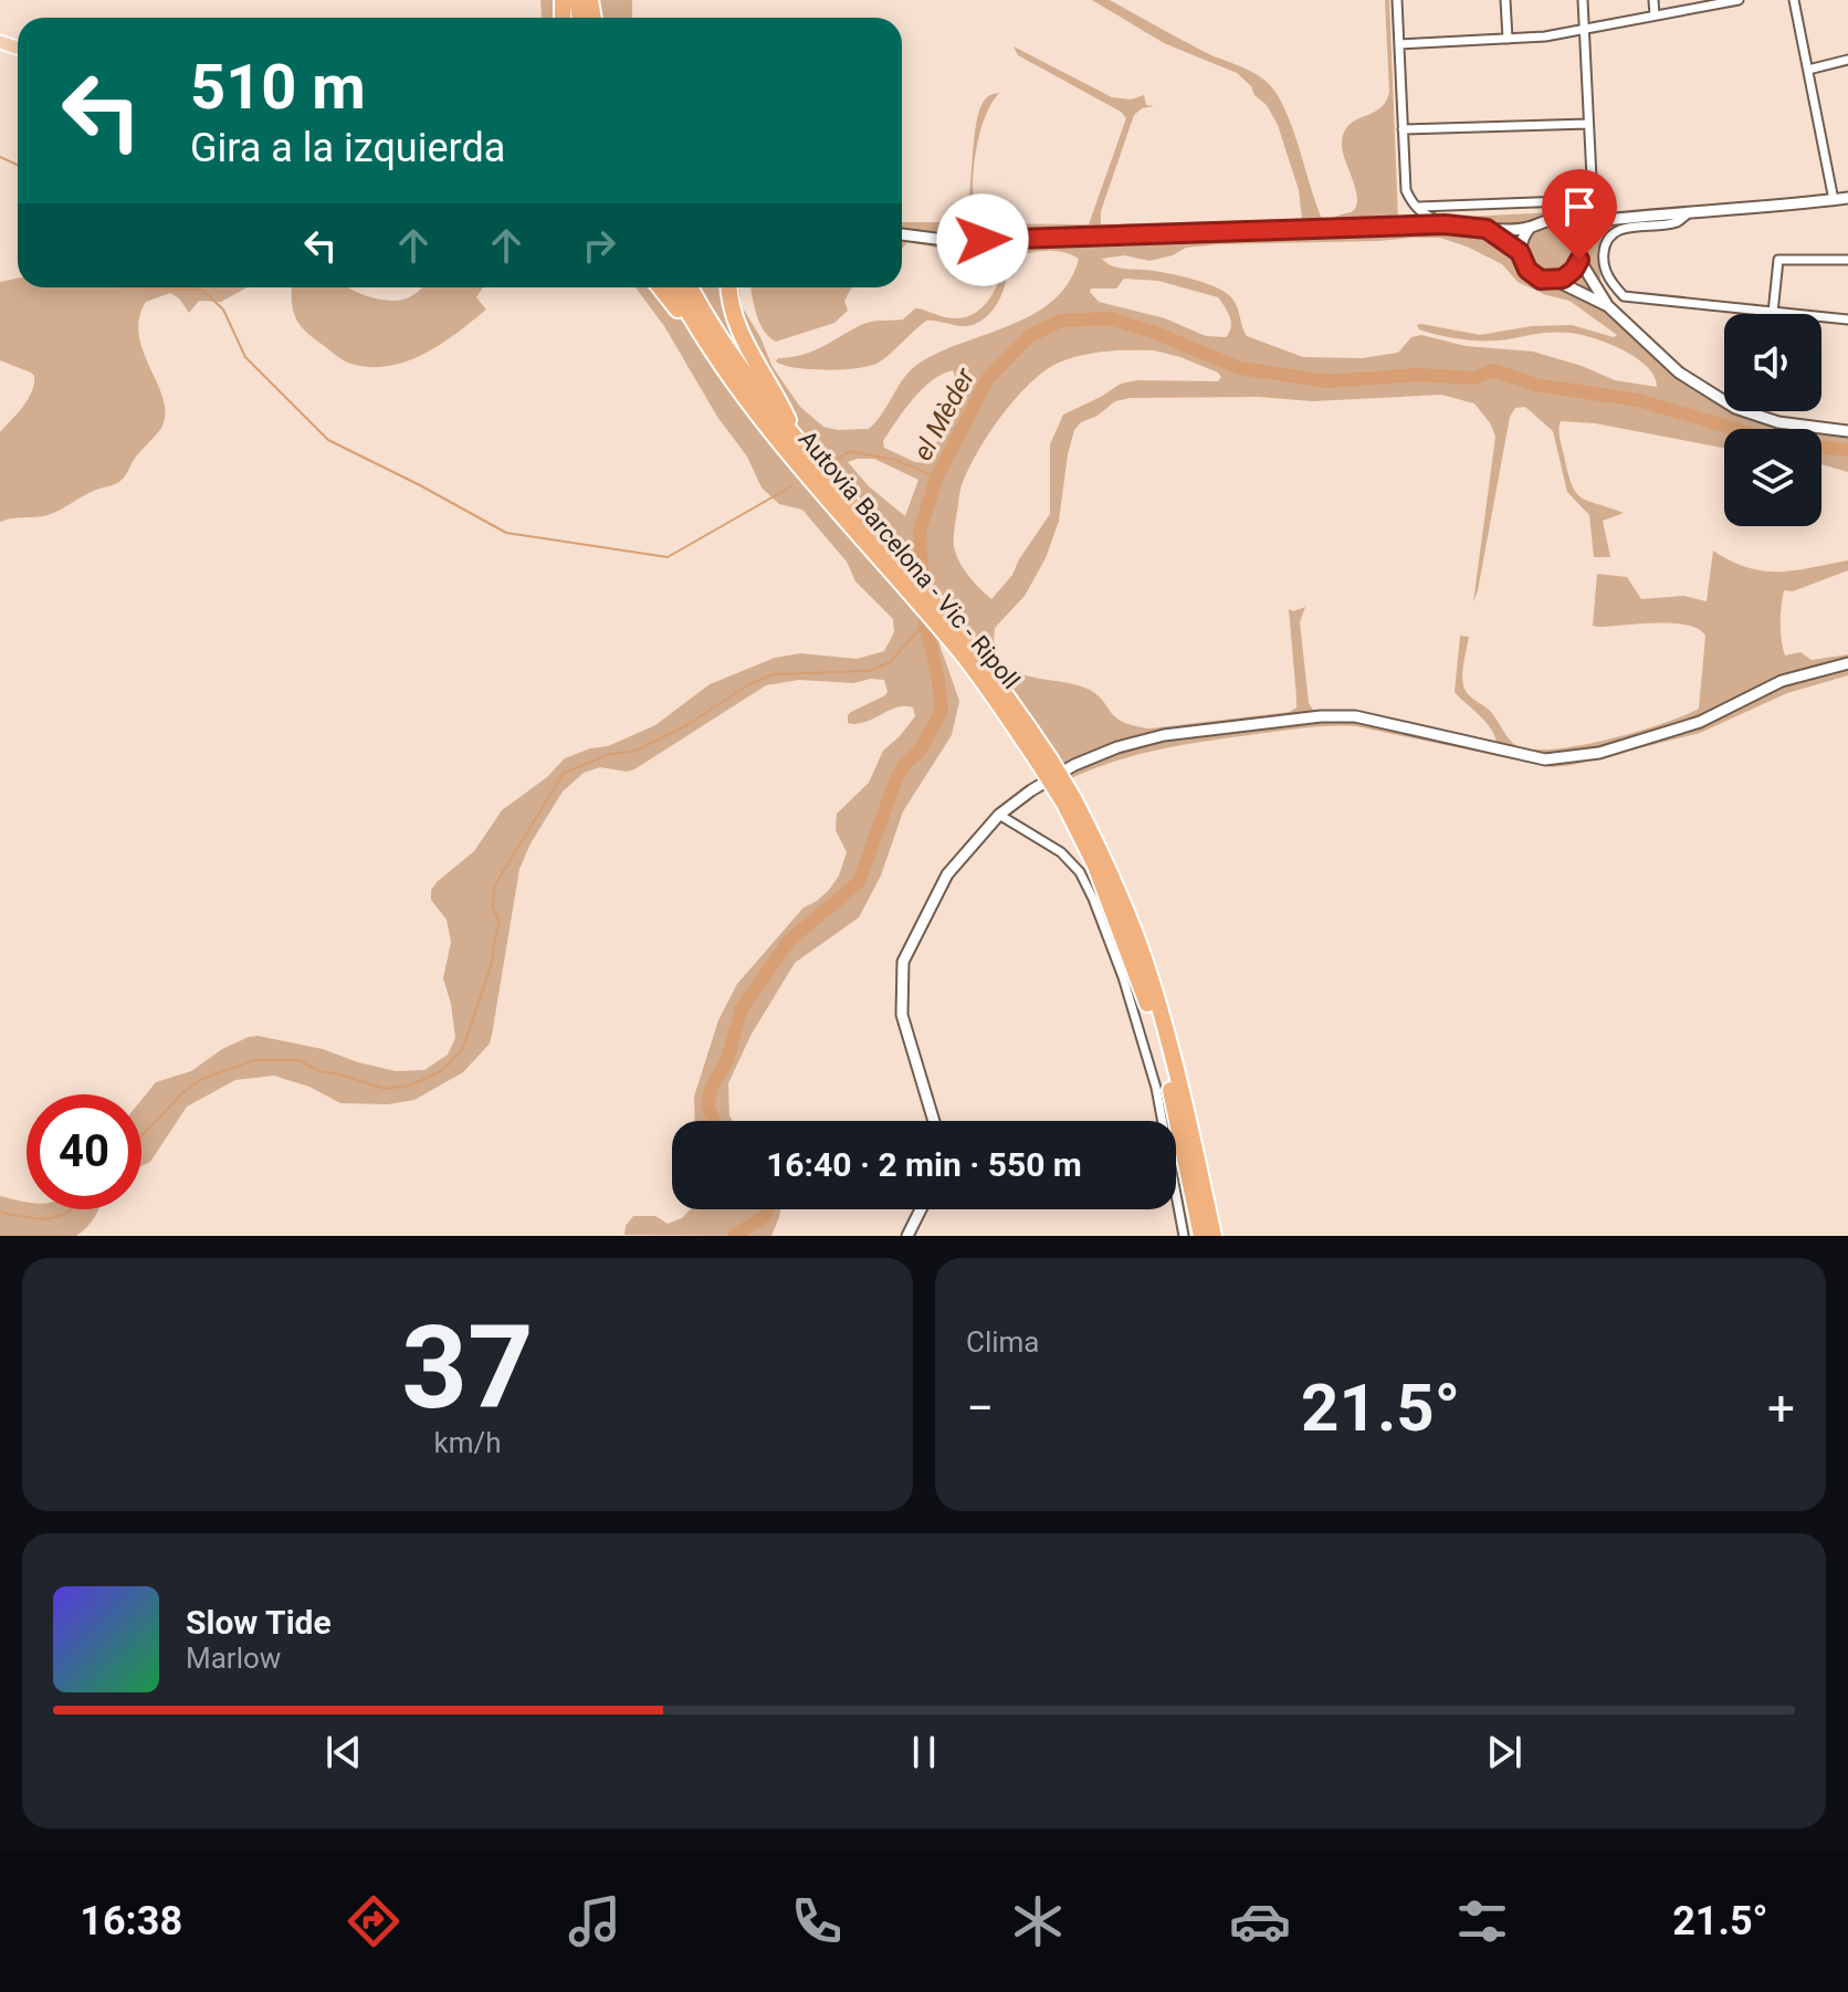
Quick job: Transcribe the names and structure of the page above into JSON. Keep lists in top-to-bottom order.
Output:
{
  "streets": {
    "highway": ["Autovia Barcelona - Vic - Ripoll"]
  },
  "water": ["el Mèder"],
  "page": {
    "turn": ["510 m", "Gira a la izquierda"],
    "limit": "40",
    "trip": "16:40 · 2 min · 550 m",
    "tile": [
      ["37", "km/h"],
      "Clima"
    ],
    "heat": ["−", "21.5°", "+"],
    "song": ["Slow Tide", "Marlow"],
    "tabs": ["16:38", "21.5°"]
  }
}
